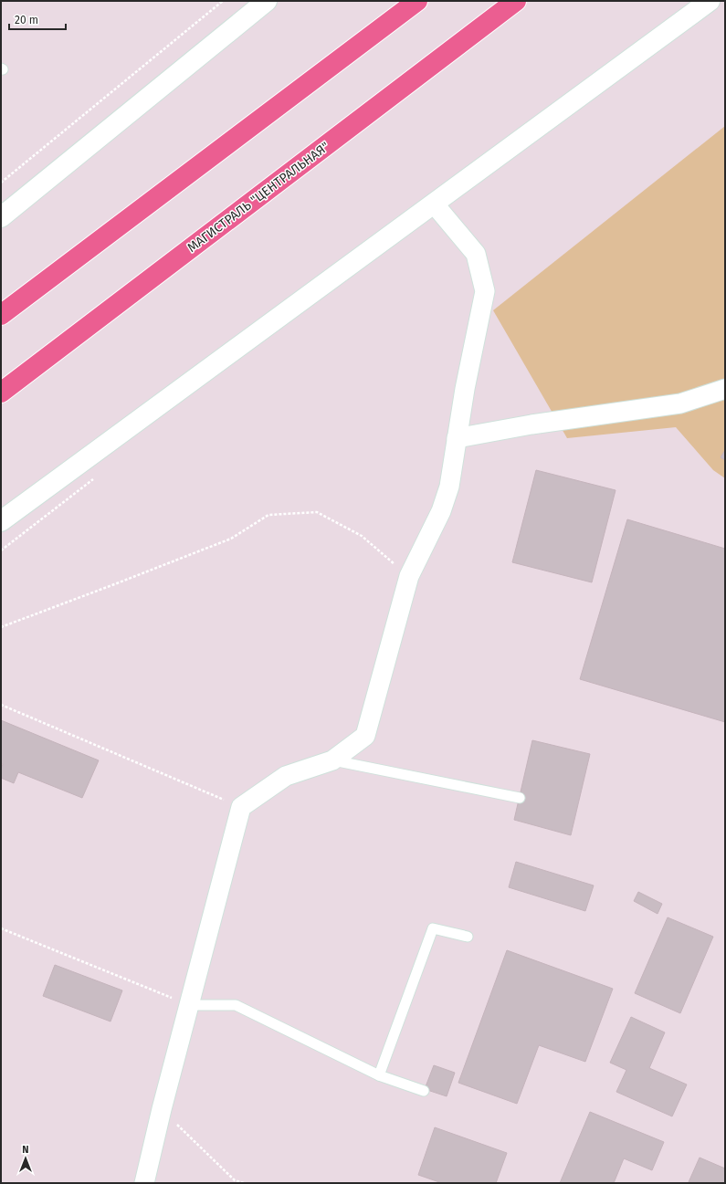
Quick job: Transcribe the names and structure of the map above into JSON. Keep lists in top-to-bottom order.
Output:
{
  "streets": {
    "main road": ["МАГИСТРАЛЬ \"ЦЕНТРАЛЬНАЯ\""]
  },
  "scale_bar": "20 m",
  "north": "top"
}
